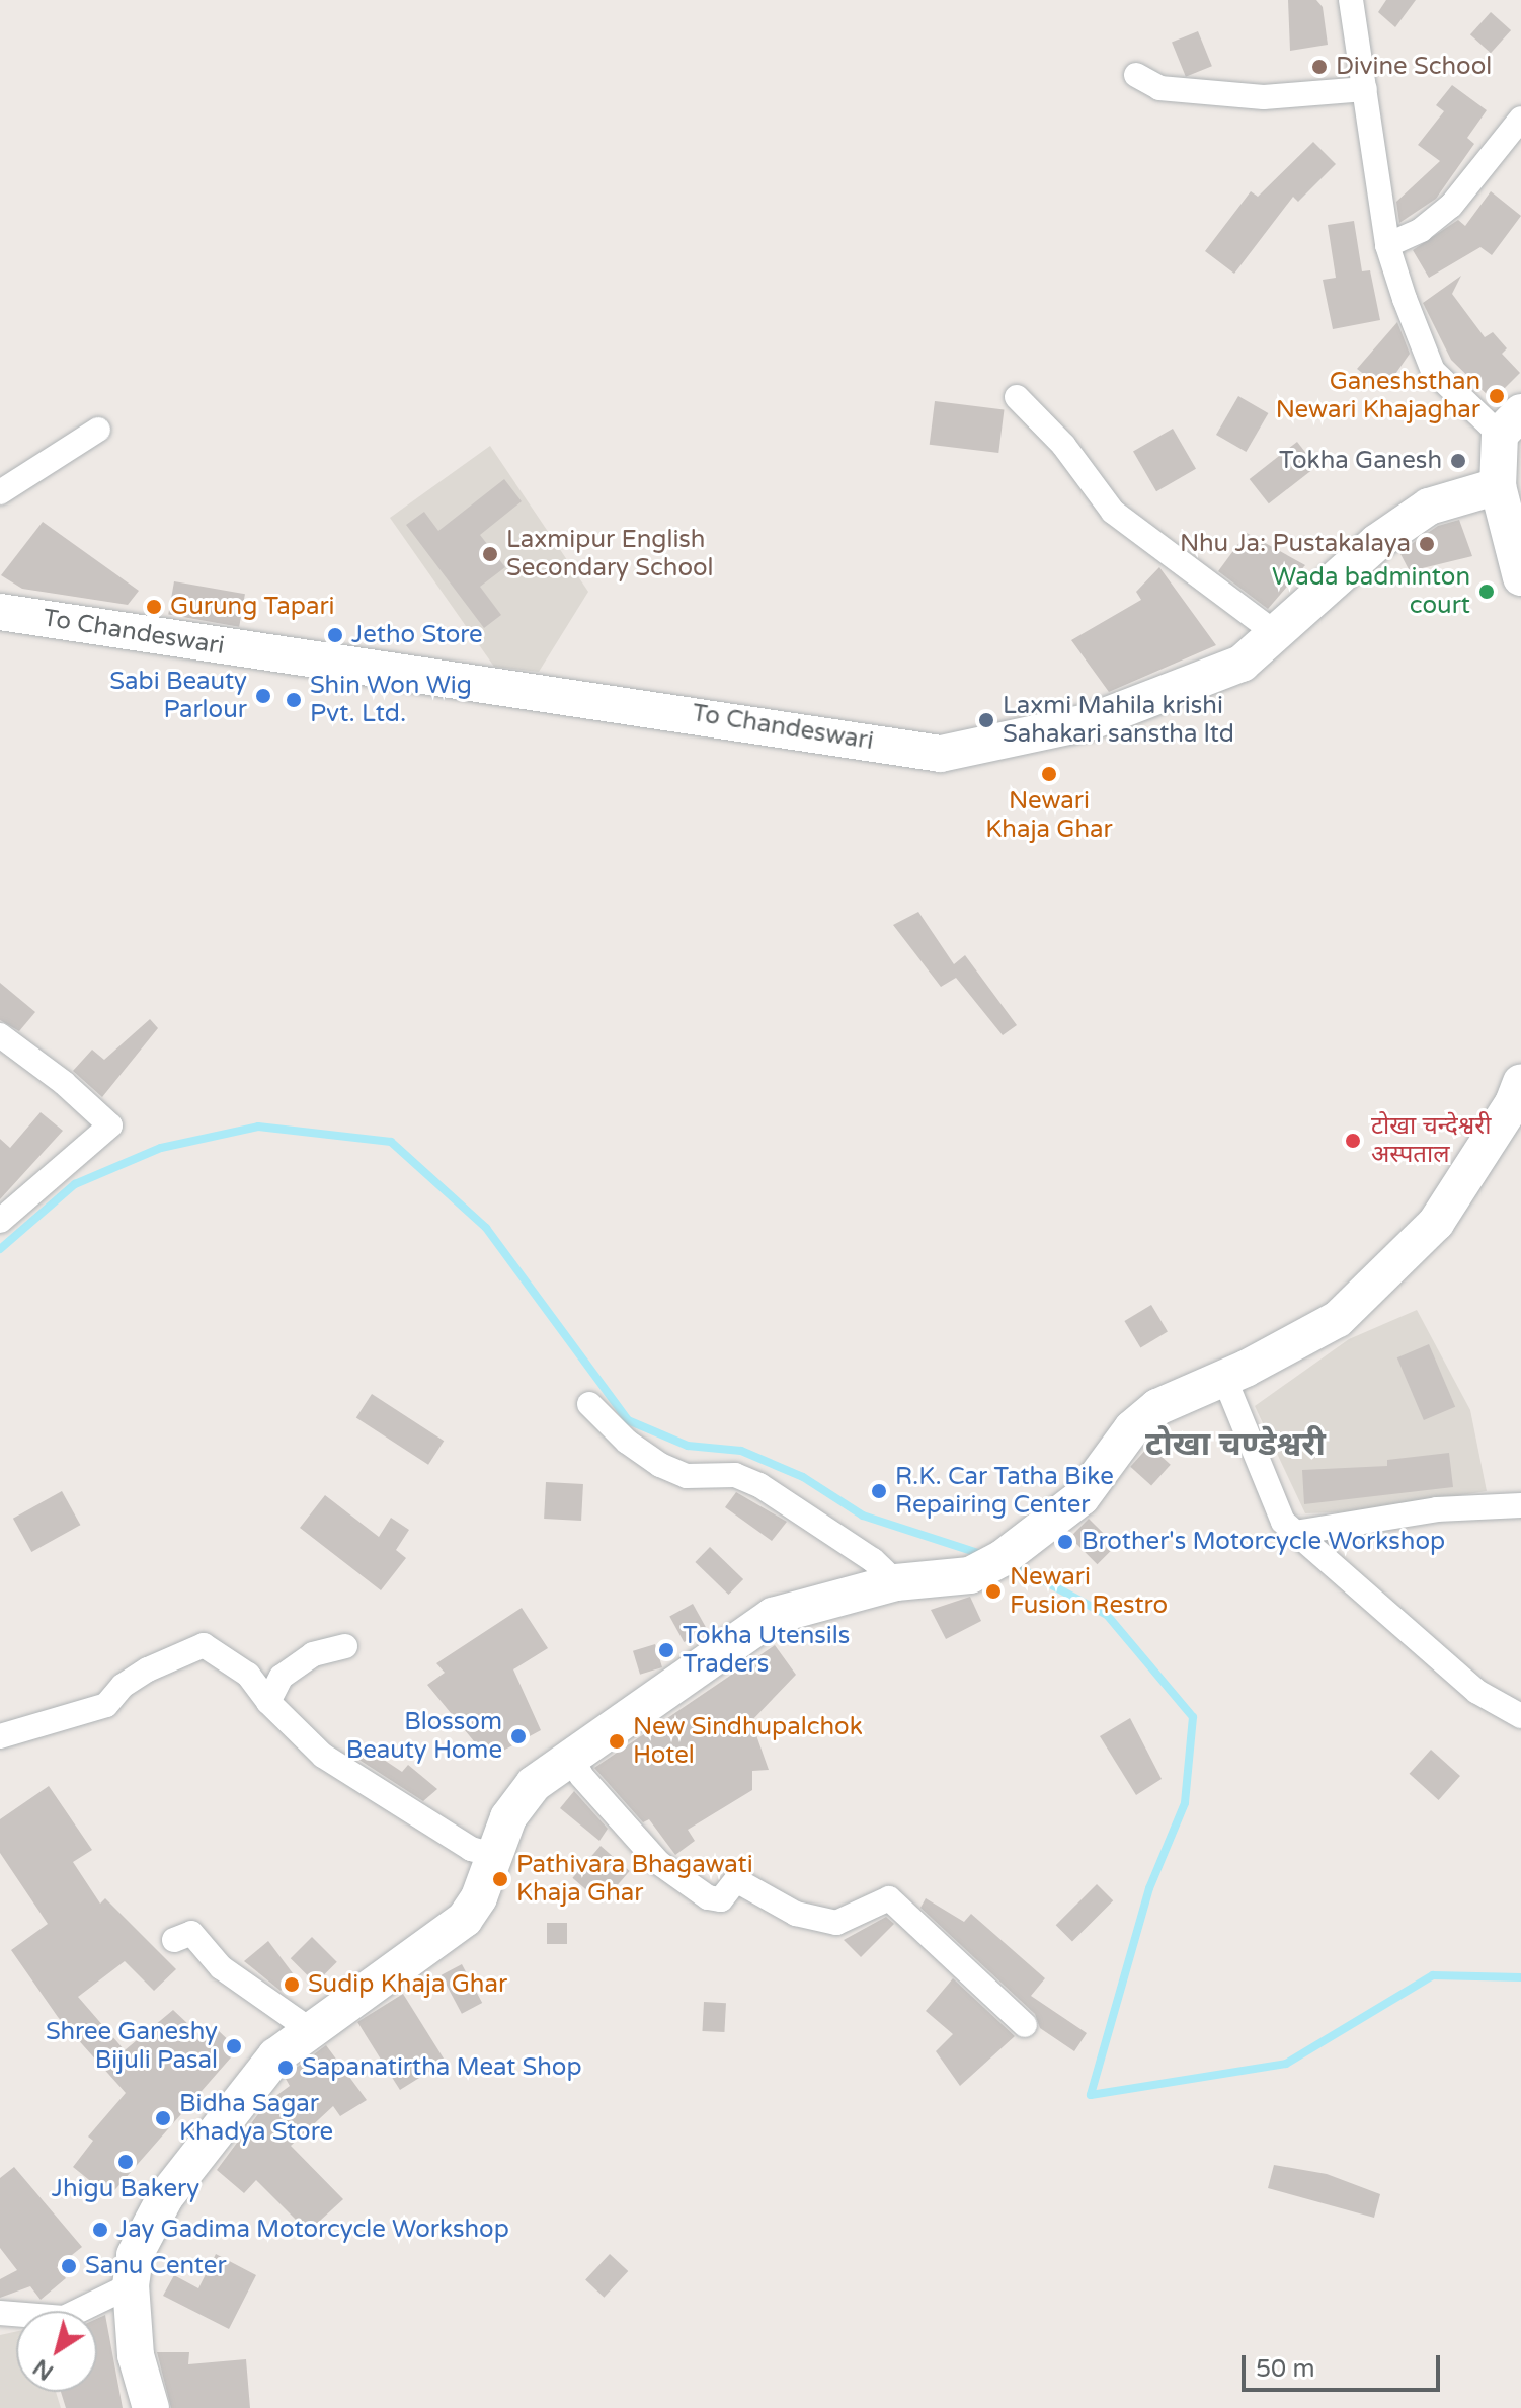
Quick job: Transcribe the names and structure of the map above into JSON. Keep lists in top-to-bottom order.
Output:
{
  "streets": {
    "street": ["To Chandeswari"]
  },
  "districts": ["टोखा चण्डेश्वरी"],
  "places": [
    "Divine School",
    "Ganeshsthan Newari Khajaghar",
    "Tokha Ganesh",
    "Nhu Ja: Pustakalaya",
    "Laxmipur English Secondary School",
    "Wada badminton court",
    "Gurung Tapari",
    "Jetho Store",
    "Sabi Beauty Parlour",
    "Shin Won Wig Pvt. Ltd.",
    "Laxmi Mahila krishi Sahakari sanstha ltd",
    "Newari Khaja Ghar",
    "टोखा चन्देश्वरी अस्पताल",
    "R.K. Car Tatha Bike Repairing Center",
    "Brother's Motorcycle Workshop",
    "Newari Fusion Restro",
    "Tokha Utensils Traders",
    "Blossom Beauty Home",
    "New Sindhupalchok Hotel",
    "Pathivara Bhagawati Khaja Ghar",
    "Sudip Khaja Ghar",
    "Shree Ganeshy Bijuli Pasal",
    "Sapanatirtha Meat Shop",
    "Bidha Sagar Khadya Store",
    "Jhigu Bakery",
    "Jay Gadima Motorcycle Workshop",
    "Sanu Center"
  ],
  "scale_bar": "50 m",
  "north": "bottom left"
}
